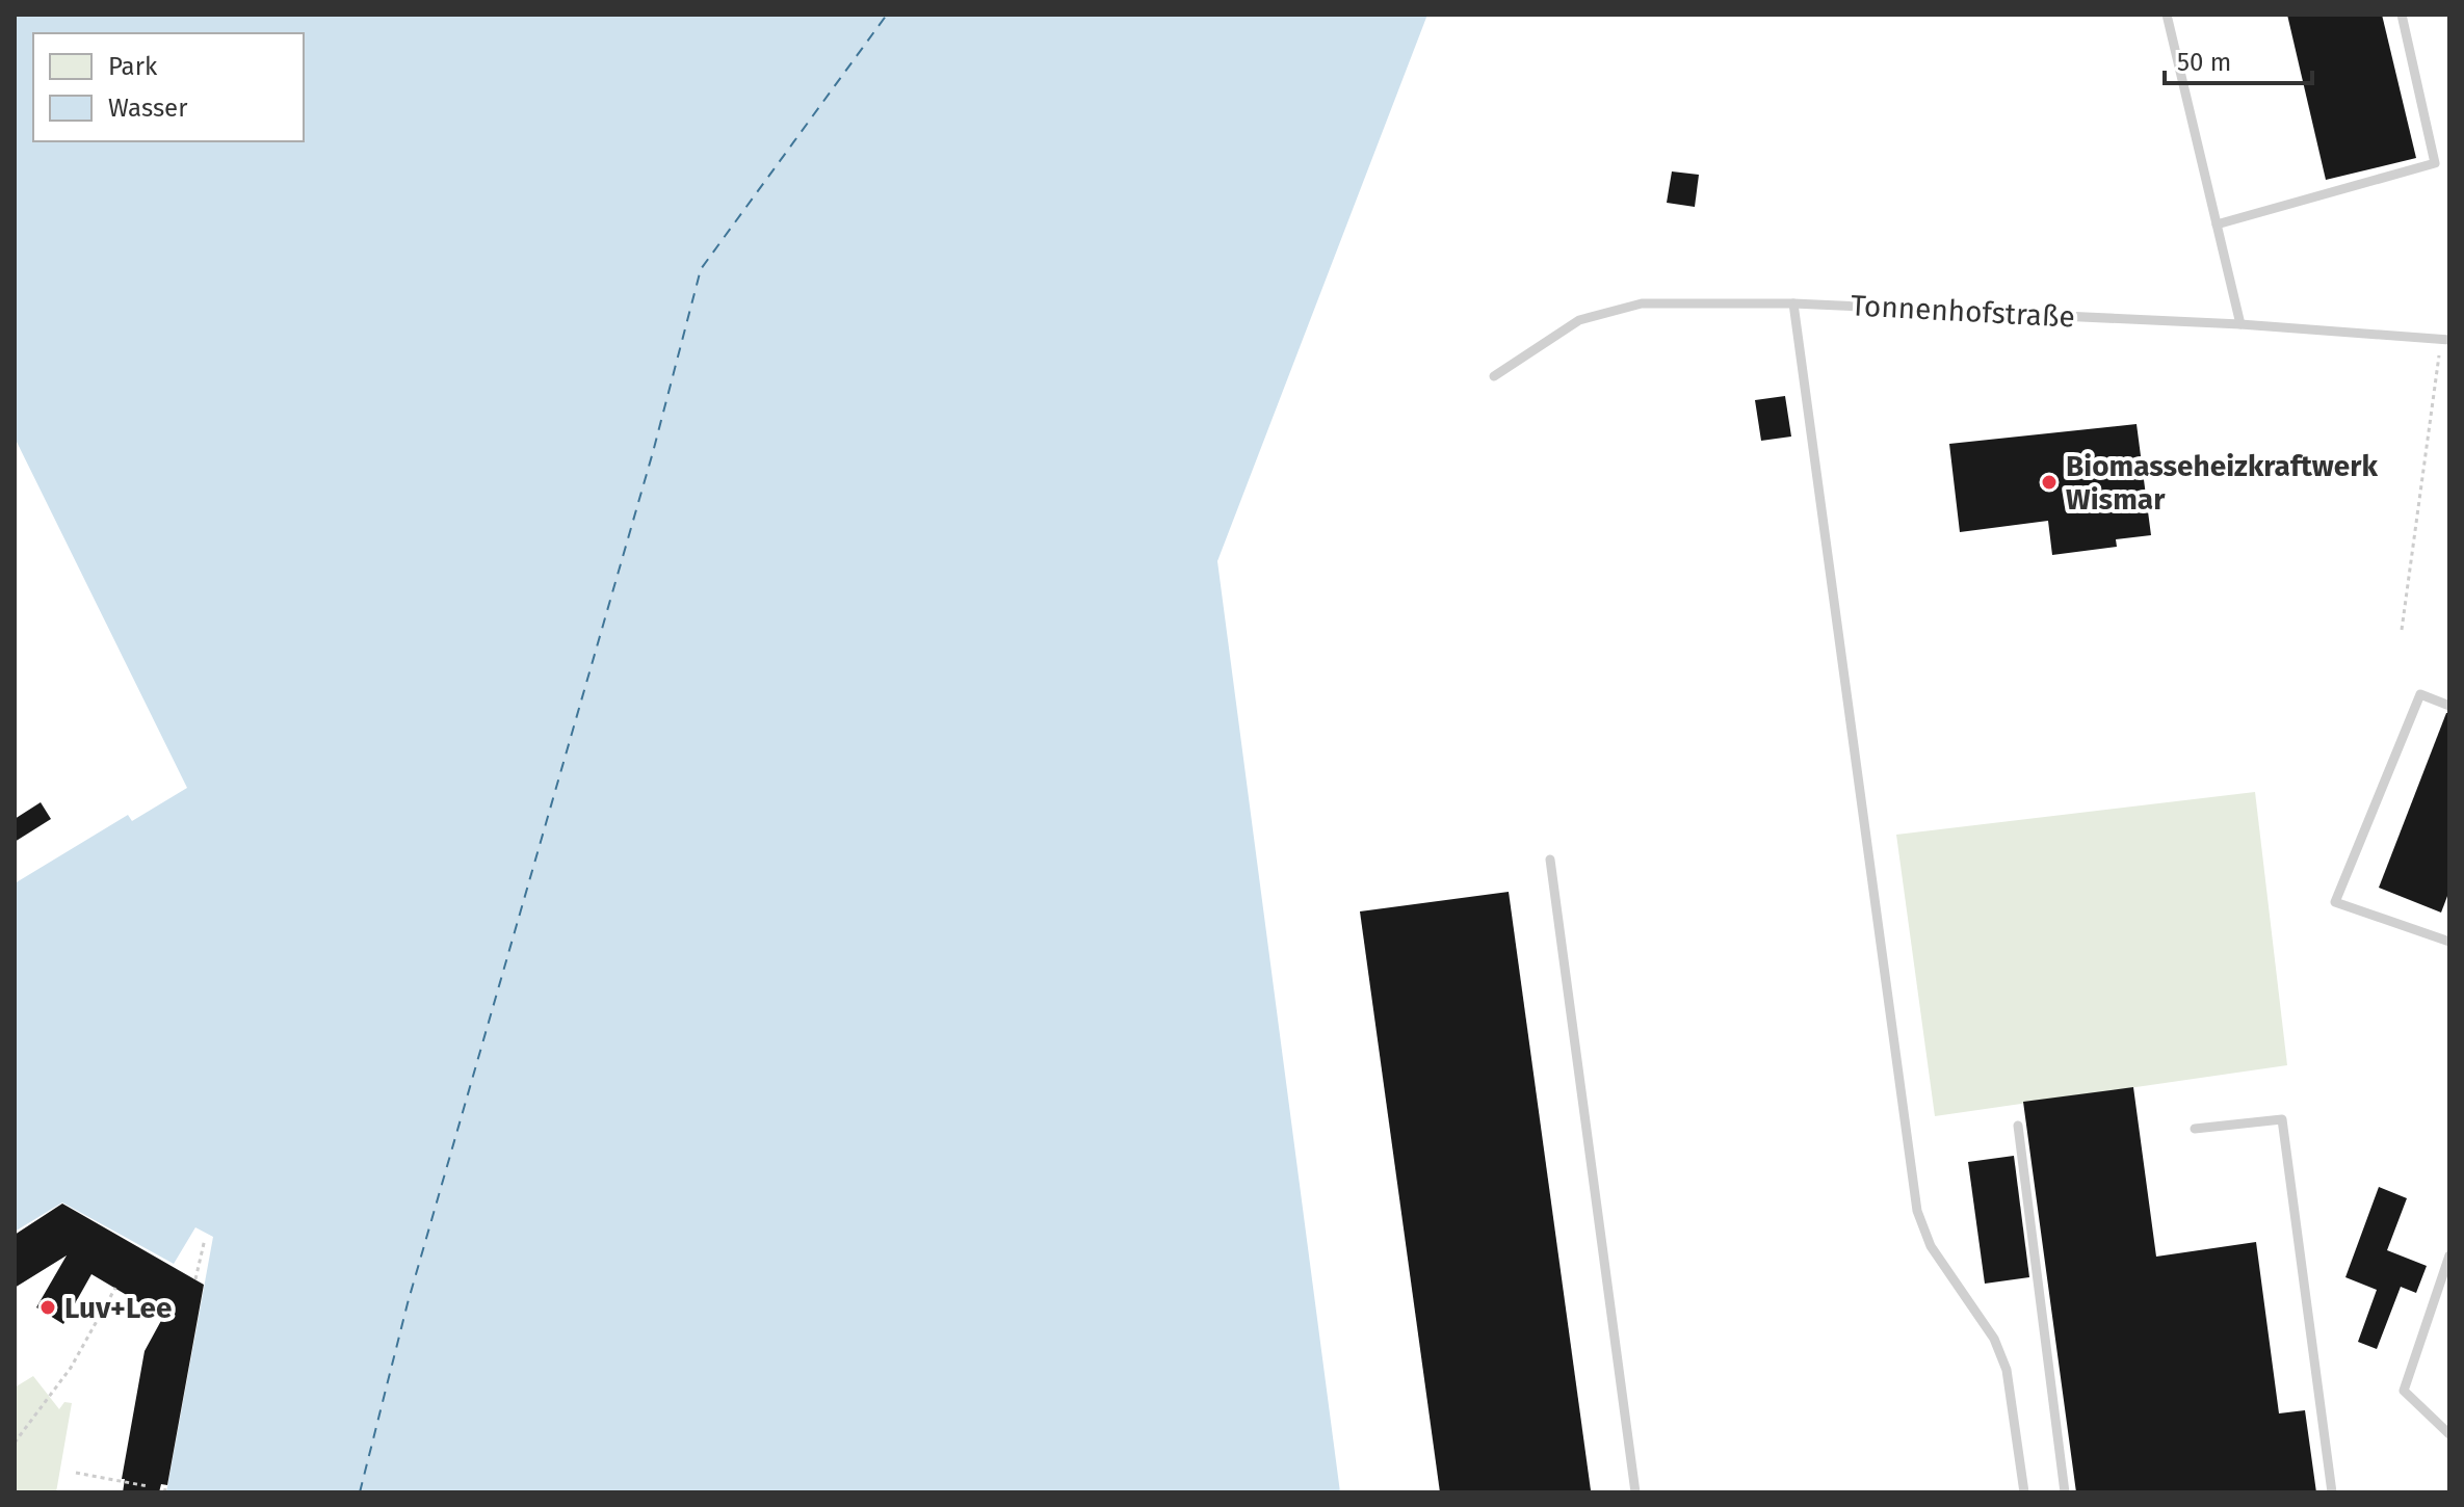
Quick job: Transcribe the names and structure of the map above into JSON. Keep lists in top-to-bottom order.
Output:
{
  "streets": {
    "lane": ["Tonnenhofstraße"]
  },
  "places": ["Biomasseheizkraftwerk Wismar", "Luv+Lee"],
  "legend": ["Park", "Wasser"],
  "scale_bar": "50 m"
}
